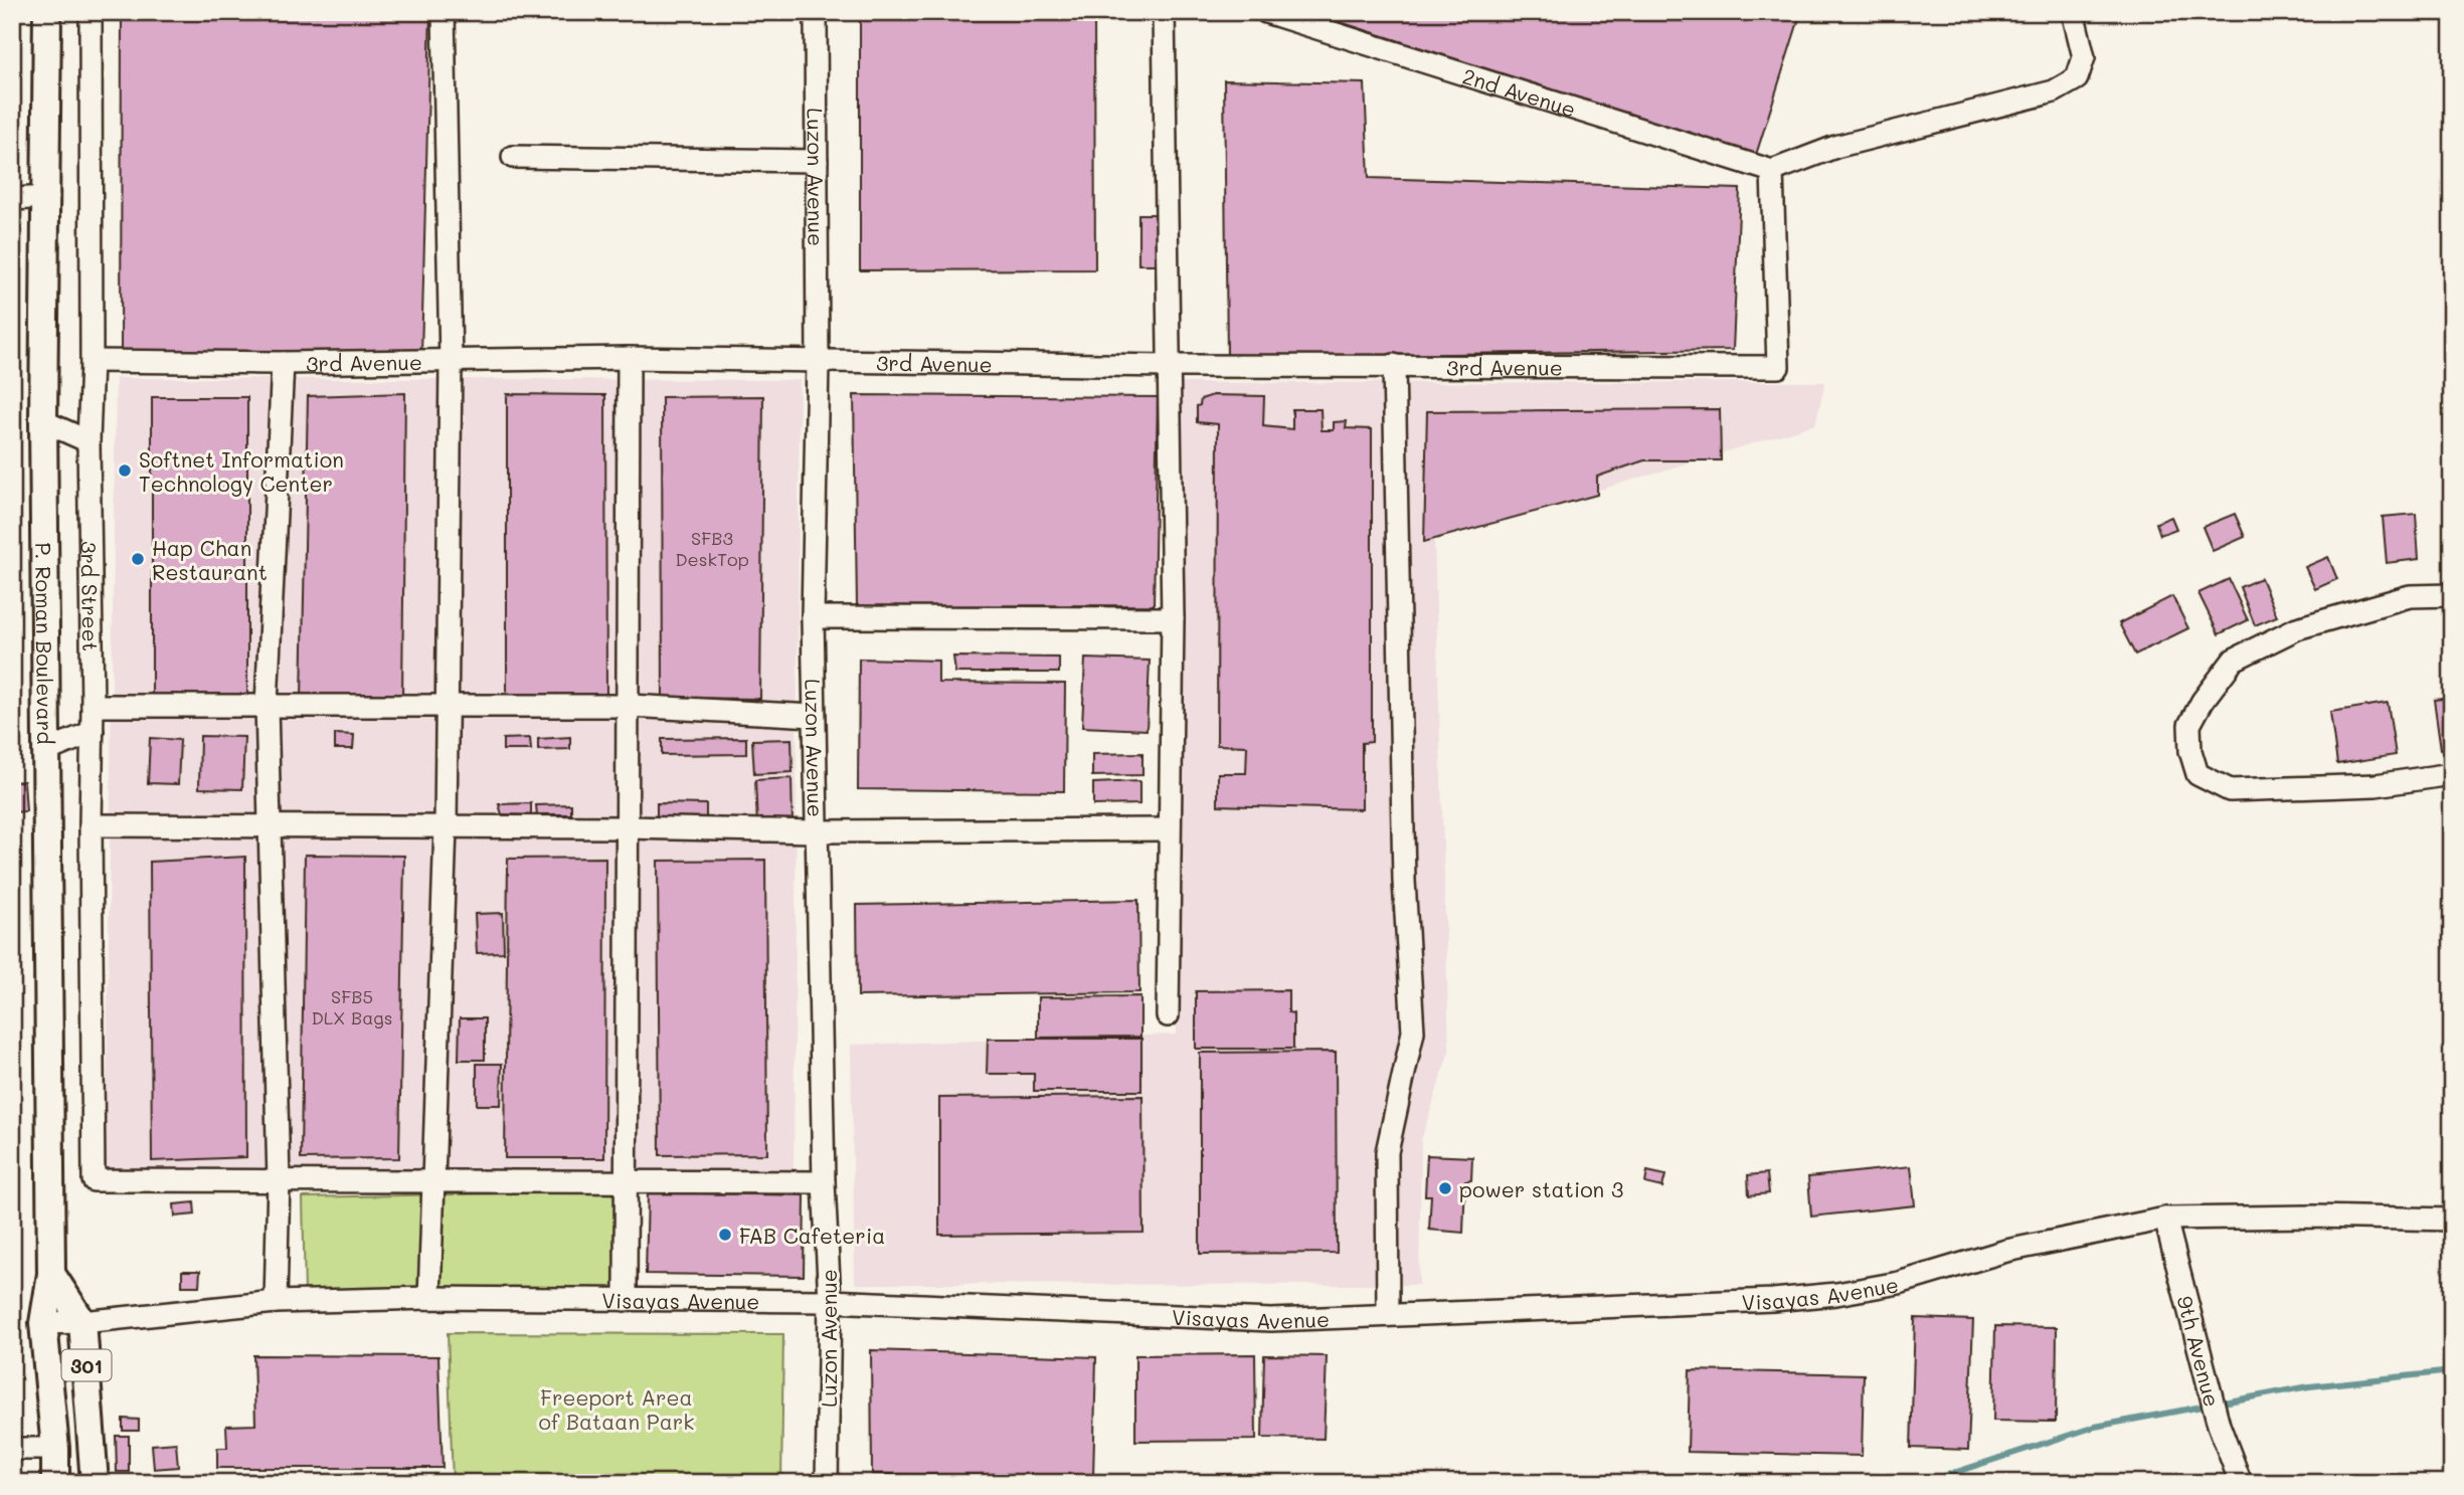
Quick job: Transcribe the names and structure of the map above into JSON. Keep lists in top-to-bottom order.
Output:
{
  "streets": {
    "main road": ["P. Roman Boulevard", "301"],
    "street": [
      "2nd Avenue",
      "Luzon Avenue",
      "3rd Avenue",
      "3rd Street",
      "Visayas Avenue",
      "9th Avenue"
    ]
  },
  "crossings": [
    ["2nd Avenue", "3rd Avenue"],
    ["Luzon Avenue", "3rd Avenue"],
    ["Luzon Avenue", "Visayas Avenue"],
    ["3rd Avenue", "3rd Street"],
    ["P. Roman Boulevard", "Visayas Avenue"],
    ["P. Roman Boulevard", "301"],
    ["Visayas Avenue", "9th Avenue"],
    ["Visayas Avenue", "301"]
  ],
  "parks": ["Freeport Area of Bataan Park"],
  "places": [
    "Softnet Information Technology Center",
    "Hap Chan Restaurant",
    "power station 3",
    "FAB Cafeteria"
  ],
  "house_numbers": ["SFB3 DeskTop", "SFB5 DLX Bags"]
}
